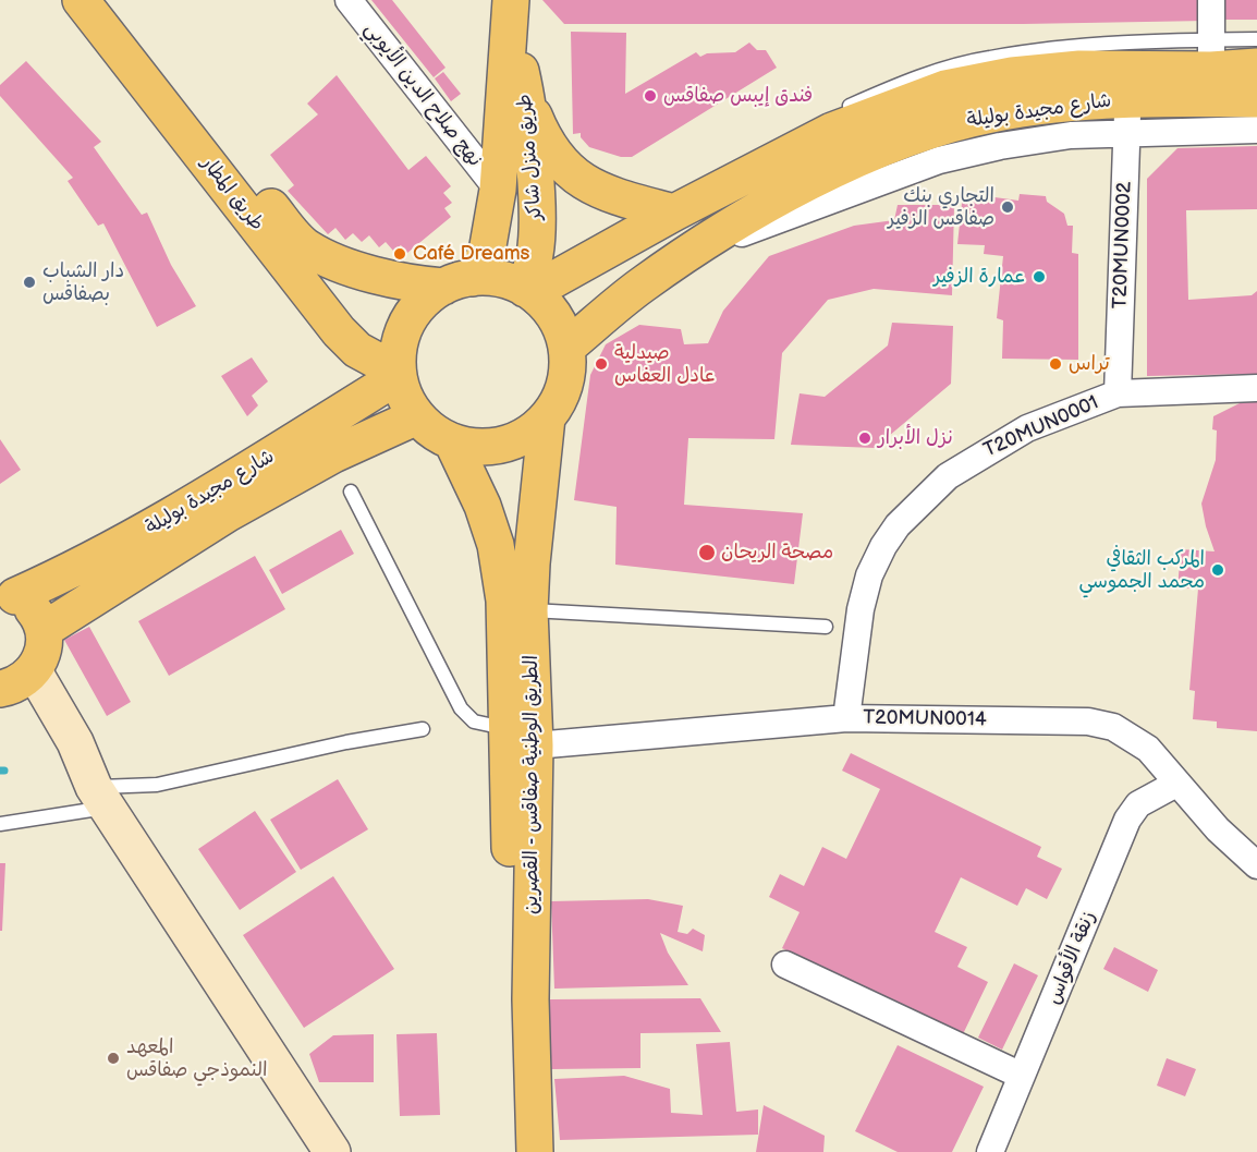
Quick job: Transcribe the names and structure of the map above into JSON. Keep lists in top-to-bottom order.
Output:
{
  "streets": {
    "main road": [
      "شارع مجيدة بوليلة",
      "طريق منزل شاكر",
      "طريق المطار",
      "الطريق الوطنية صفاقس - القصرين"
    ],
    "street": [
      "نهج صلاح الدين الأيوبي",
      "T20MUN0002",
      "T20MUN0001",
      "T20MUN0014",
      "زنقة الأقواس"
    ]
  },
  "crossings": [
    ["نهج صلاح الدين الأيوبي", "طريق منزل شاكر"],
    ["شارع مجيدة بوليلة", "طريق منزل شاكر"],
    ["شارع مجيدة بوليلة", "طريق المطار"],
    ["شارع مجيدة بوليلة", "T20MUN0002"],
    ["شارع مجيدة بوليلة", "الطريق الوطنية صفاقس - القصرين"],
    ["طريق منزل شاكر", "طريق المطار"],
    ["طريق منزل شاكر", "الطريق الوطنية صفاقس - القصرين"],
    ["طريق المطار", "الطريق الوطنية صفاقس - القصرين"],
    ["T20MUN0002", "T20MUN0001"],
    ["T20MUN0001", "T20MUN0014"],
    ["T20MUN0014", "الطريق الوطنية صفاقس - القصرين"],
    ["T20MUN0014", "زنقة الأقواس"]
  ],
  "places": [
    "فندق إيبس صفاقس",
    "التجاري بنك صفاقس الزفير",
    "Café Dreams",
    "عمارة الزفير",
    "دار الشباب بصفاقس",
    "صيدلية عادل العفاس",
    "تراس",
    "نزل الأبرار",
    "مصحة الريحان",
    "المركب الثقافي محمد الجموسي",
    "المعهد النموذجي صفاقس"
  ]
}
